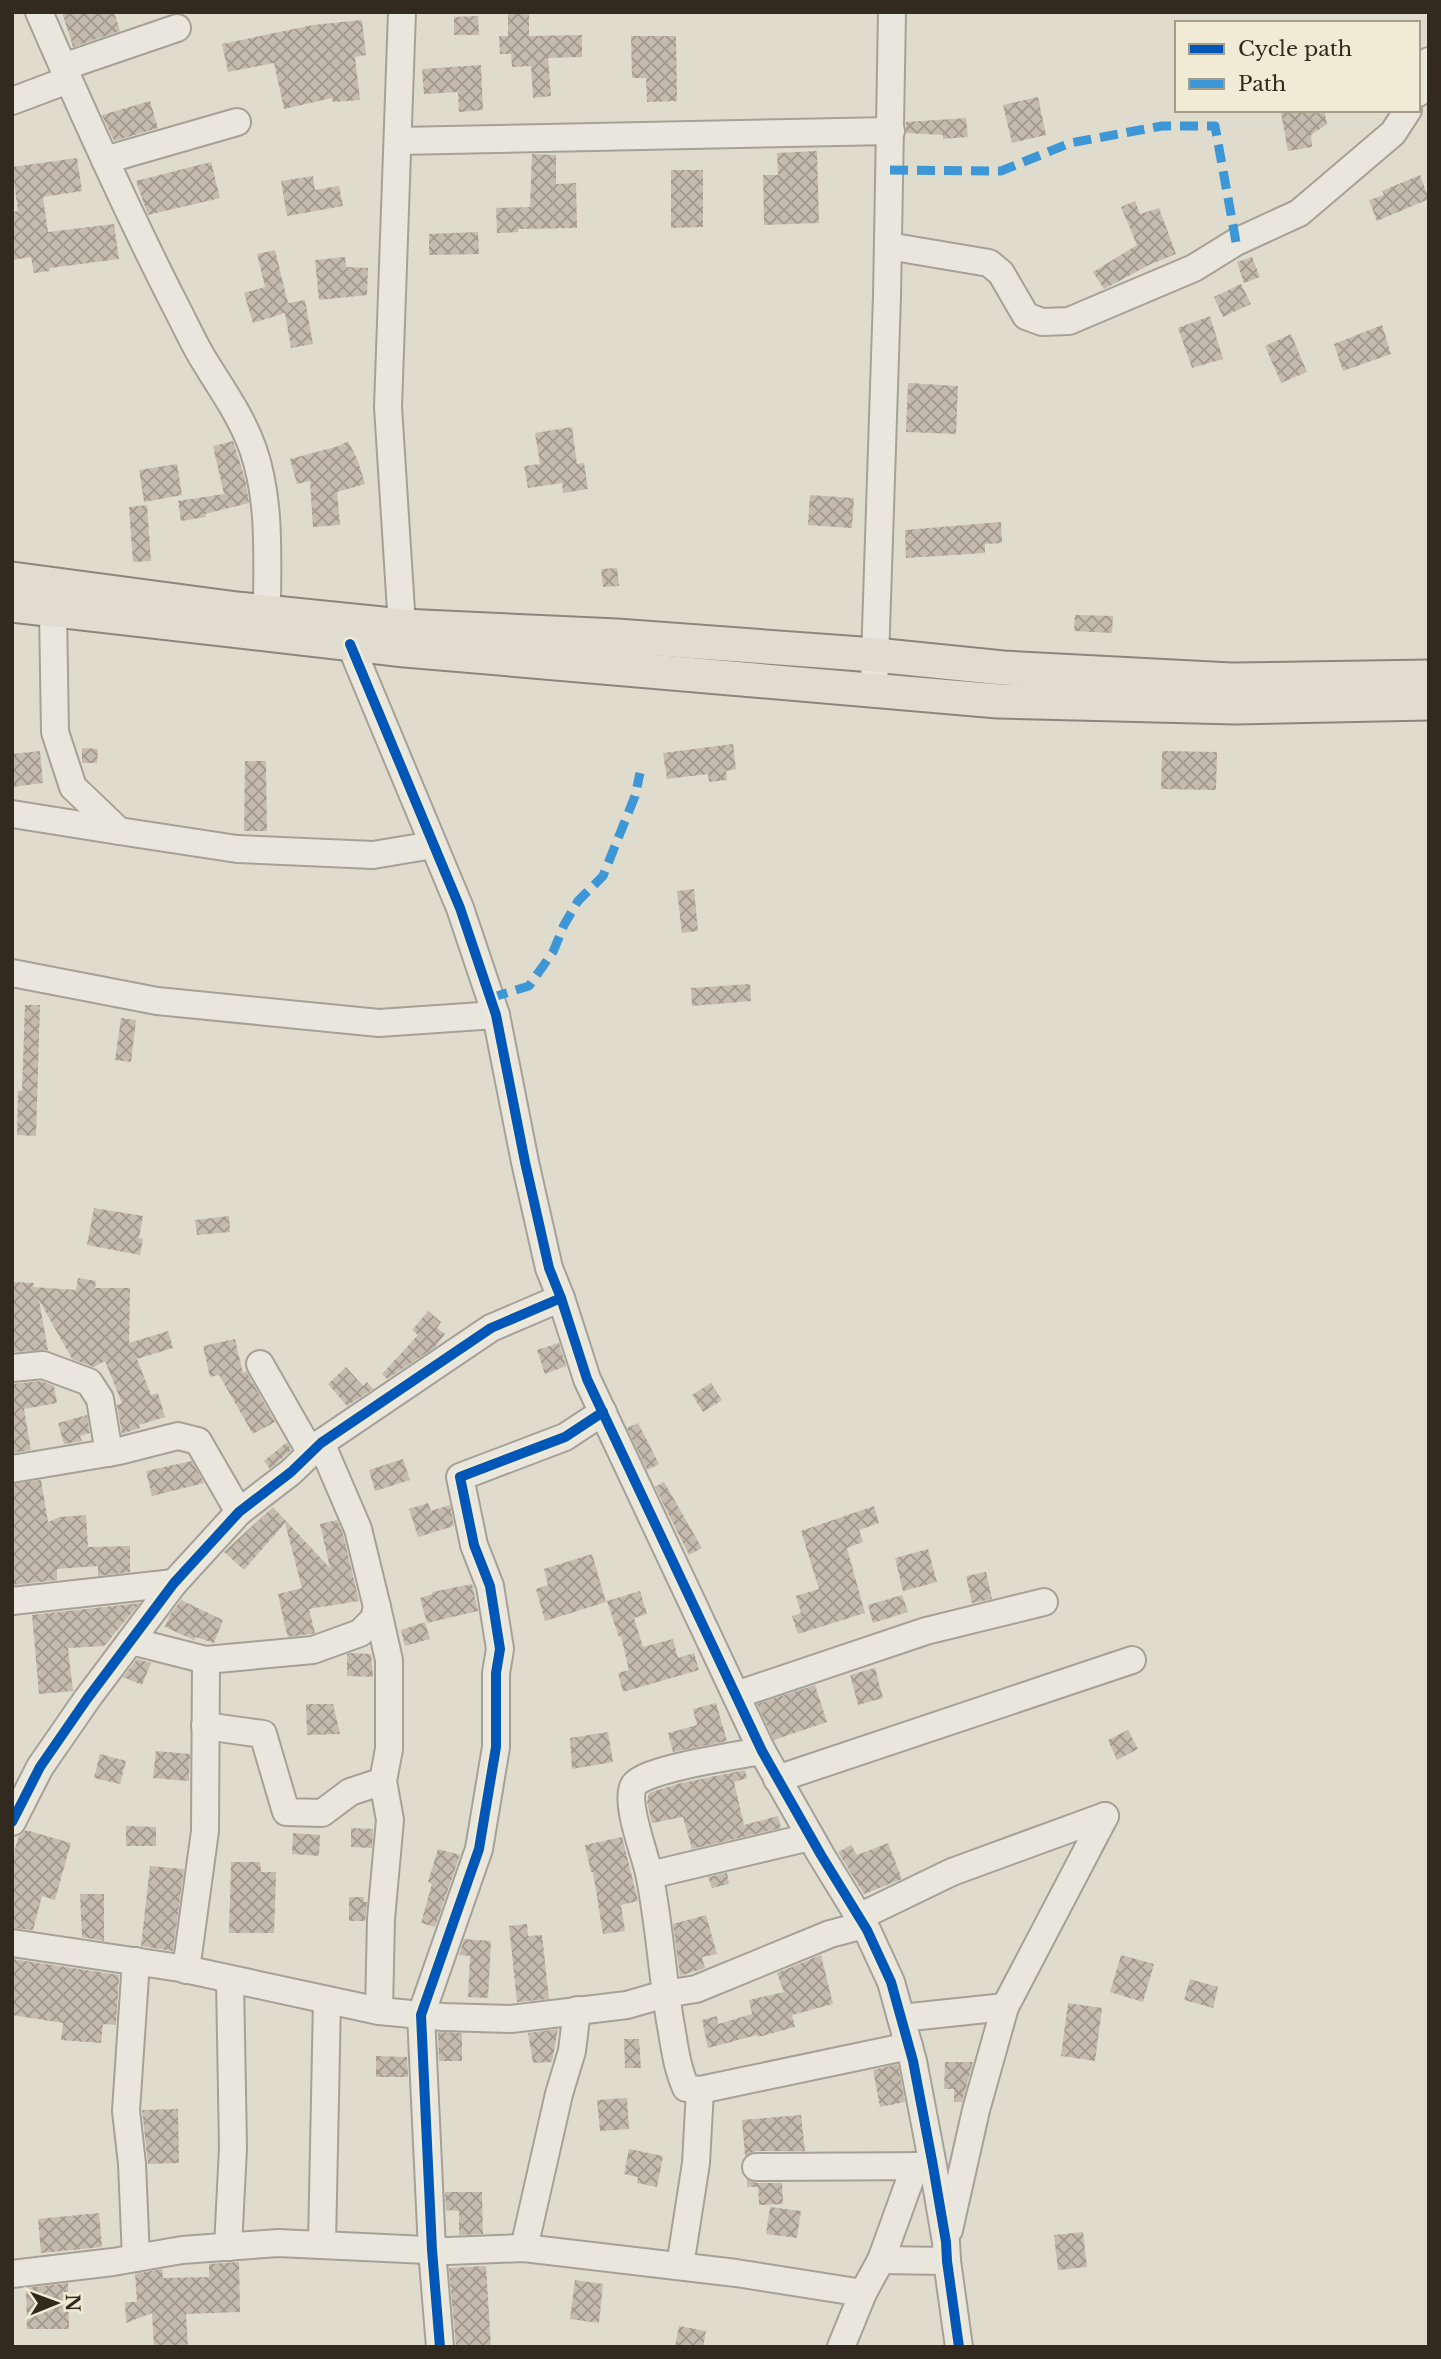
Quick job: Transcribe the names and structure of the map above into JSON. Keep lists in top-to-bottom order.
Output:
{
  "legend": ["Cycle path", "Path"],
  "north": "right"
}
